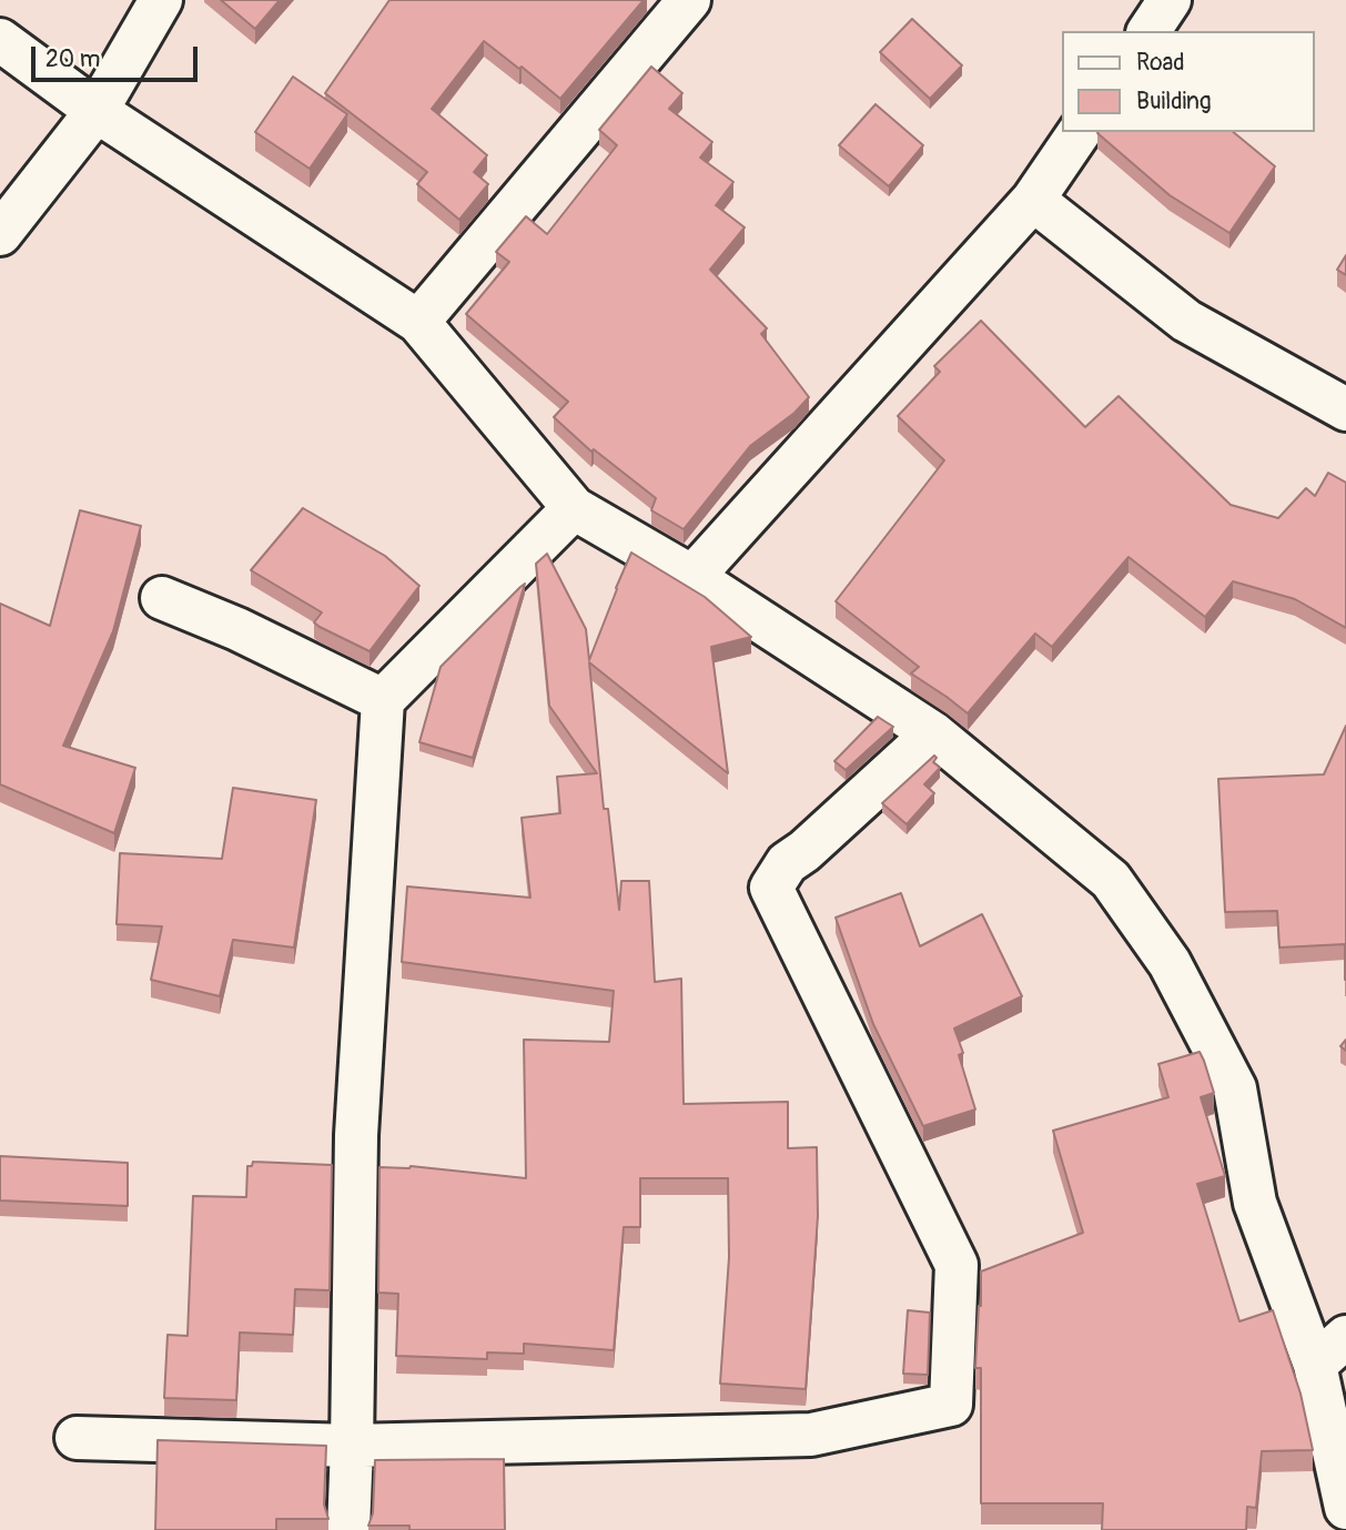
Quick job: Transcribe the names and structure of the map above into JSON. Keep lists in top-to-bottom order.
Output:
{
  "legend": ["Road", "Building"],
  "scale_bar": "20 m"
}
